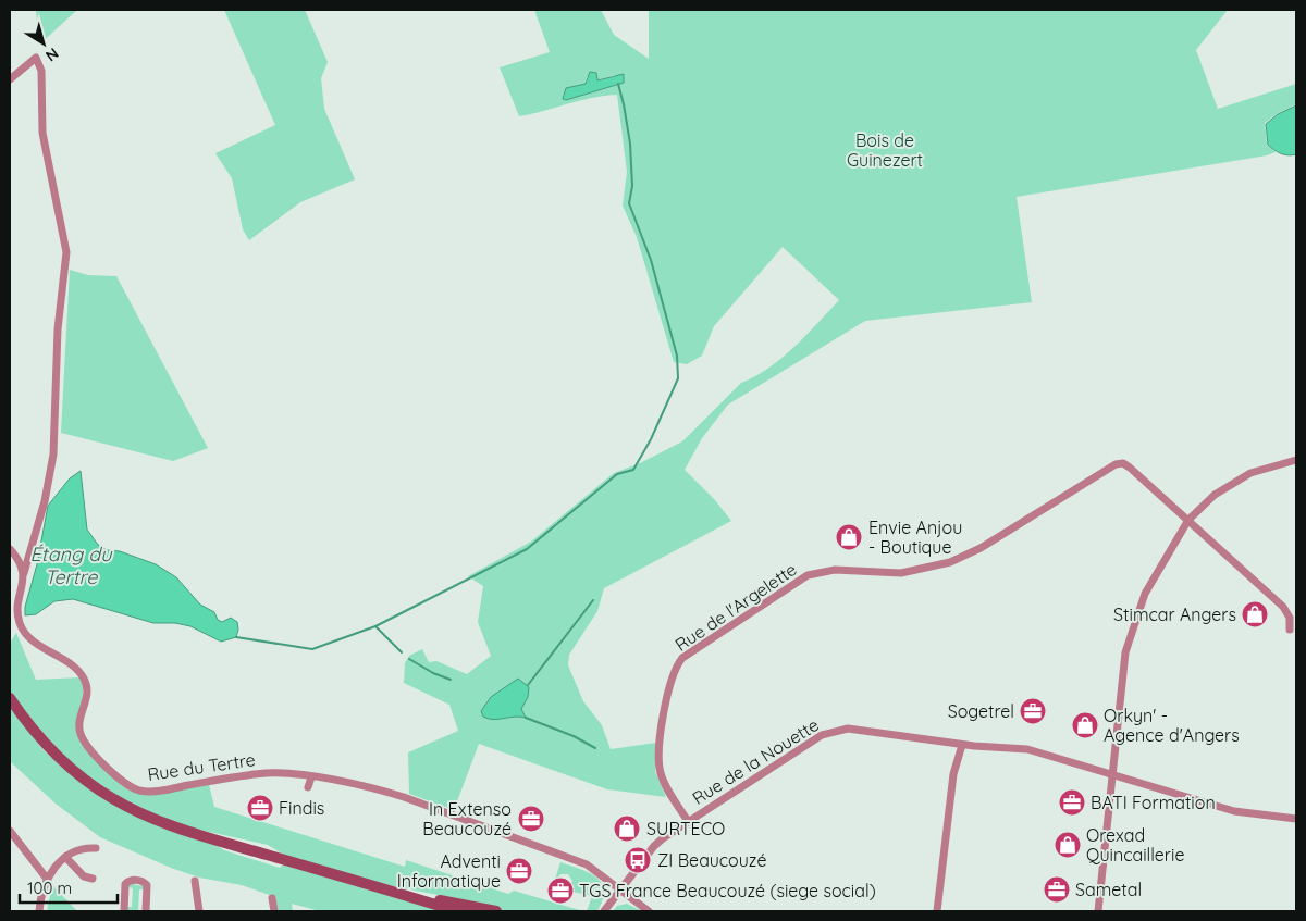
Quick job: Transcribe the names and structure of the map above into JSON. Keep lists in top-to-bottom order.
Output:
{
  "streets": {
    "street": ["Rue de l'Argelette", "Rue de la Nouette", "Rue du Tertre"]
  },
  "crossings": [
    ["Rue de l'Argelette", "Rue de la Nouette"],
    ["Rue de la Nouette", "Rue du Tertre"]
  ],
  "water": ["Étang du Tertre"],
  "parks": ["Bois de Guinezert"],
  "places": {
    "shop": [
      "Envie Anjou - Boutique",
      "Stimcar Angers",
      "Orkyn' - Agence d'Angers",
      "SURTECO",
      "Orexad Quincaillerie"
    ],
    "office": [
      "Sogetrel",
      "BATI Formation",
      "Findis",
      "In Extenso Beaucouzé",
      "Adventi Informatique",
      "Sametal",
      "TGS France Beaucouzé (siege social)"
    ],
    "bus stop": ["ZI Beaucouzé"]
  },
  "scale_bar": "100 m",
  "north": "bottom right"
}
